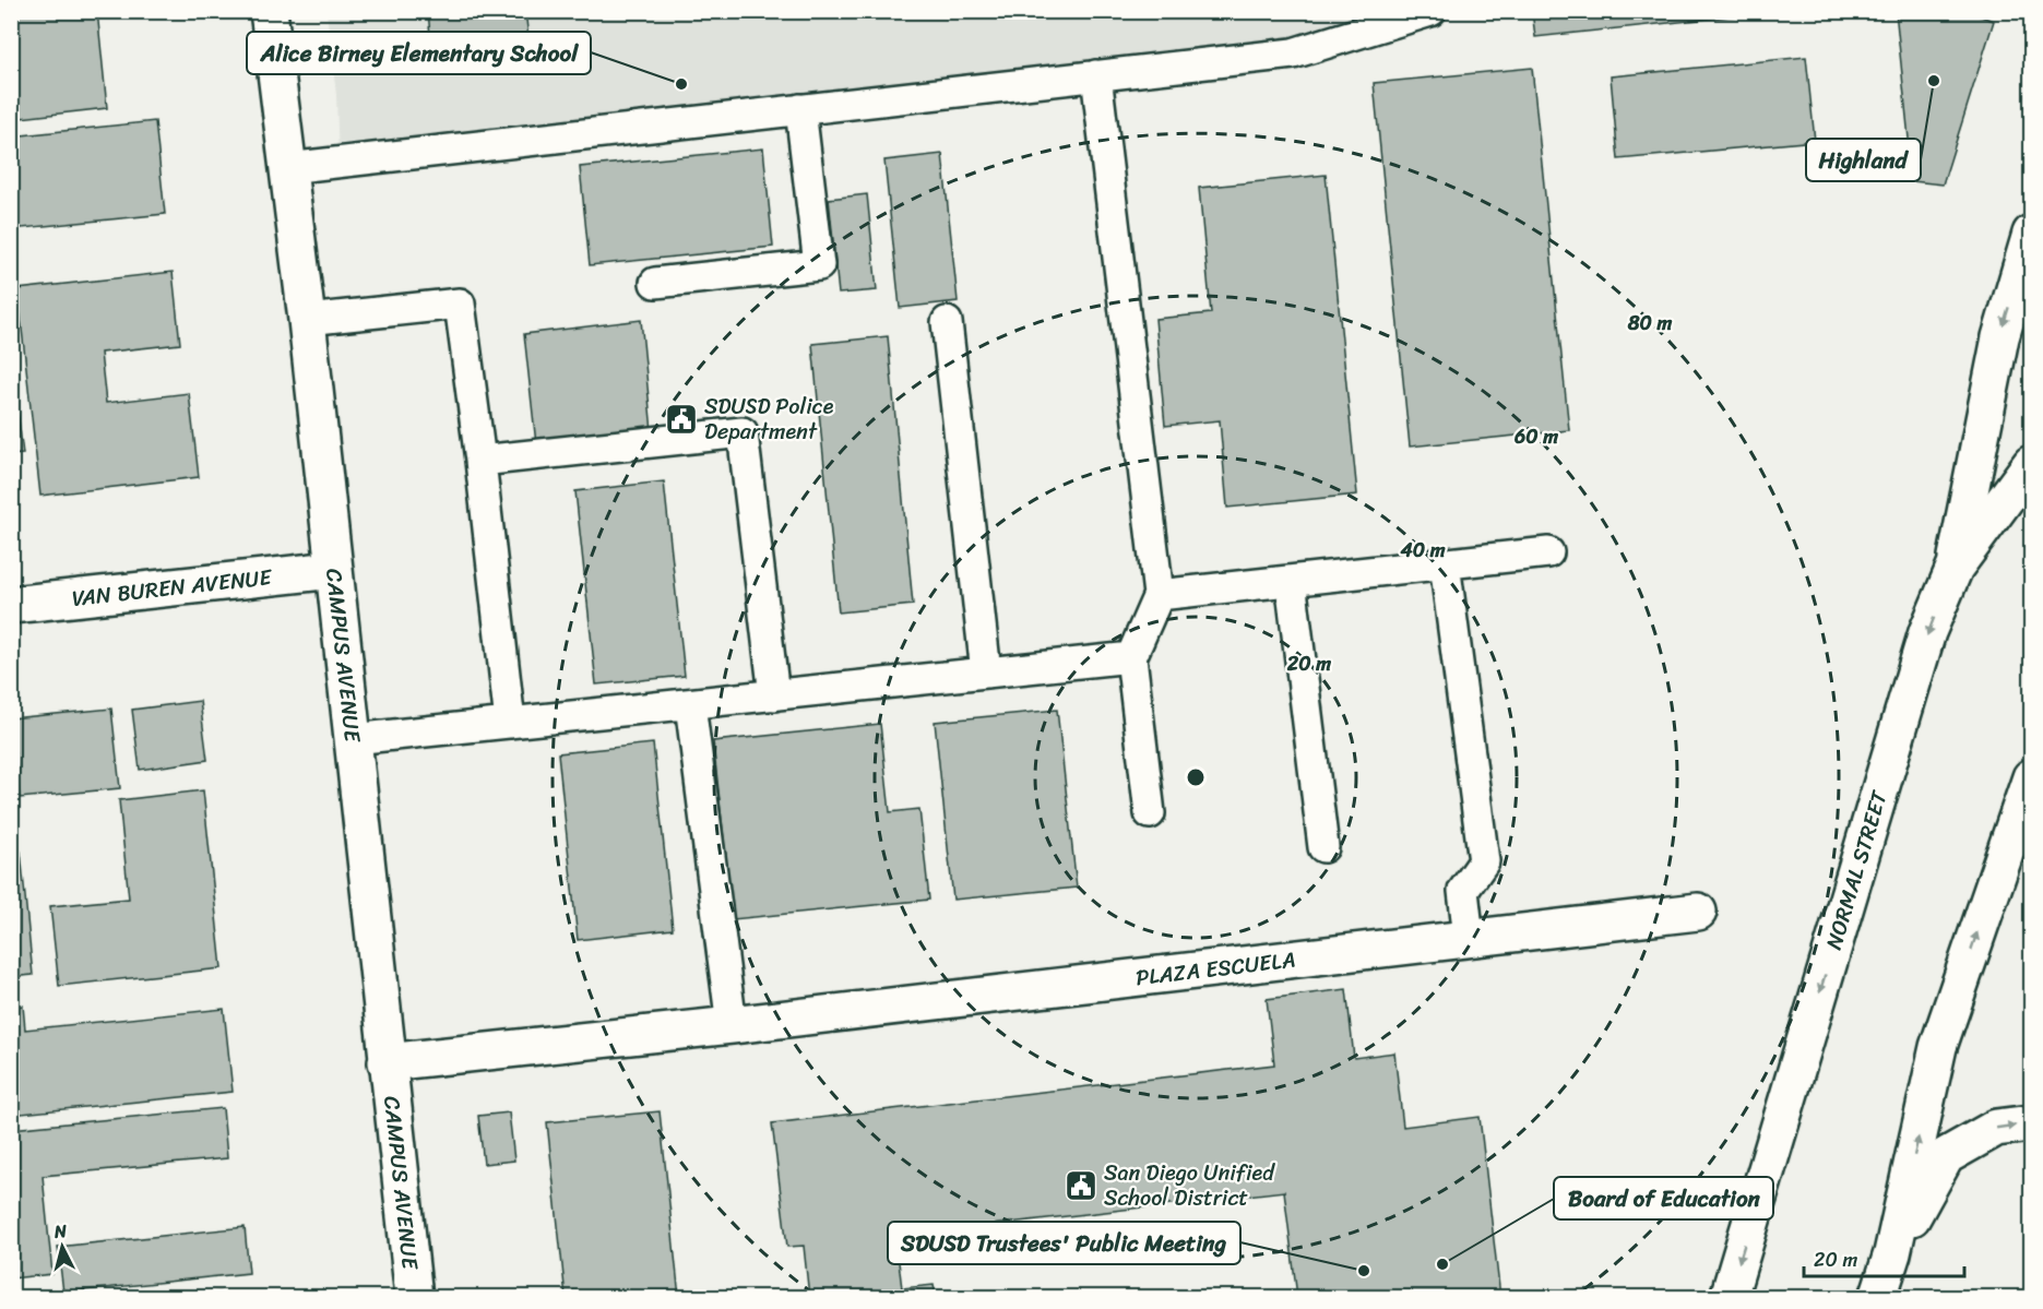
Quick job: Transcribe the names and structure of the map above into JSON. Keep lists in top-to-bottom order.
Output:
{
  "streets": {
    "street": [
      "VAN BUREN AVENUE",
      "CAMPUS AVENUE",
      "NORMAL STREET",
      "PLAZA ESCUELA"
    ]
  },
  "crossings": [
    ["VAN BUREN AVENUE", "CAMPUS AVENUE"],
    ["CAMPUS AVENUE", "PLAZA ESCUELA"]
  ],
  "places": {
    "other": [
      "Highland",
      "Alice Birney Elementary School",
      "Board of Education",
      "SDUSD Trustees' Public Meeting"
    ],
    "public building": ["SDUSD Police Department", "San Diego Unified School District"]
  },
  "scale_bar": "20 m",
  "north": "top",
  "rings": [
    "80 m",
    "60 m",
    "40 m",
    "20 m"
  ]
}
